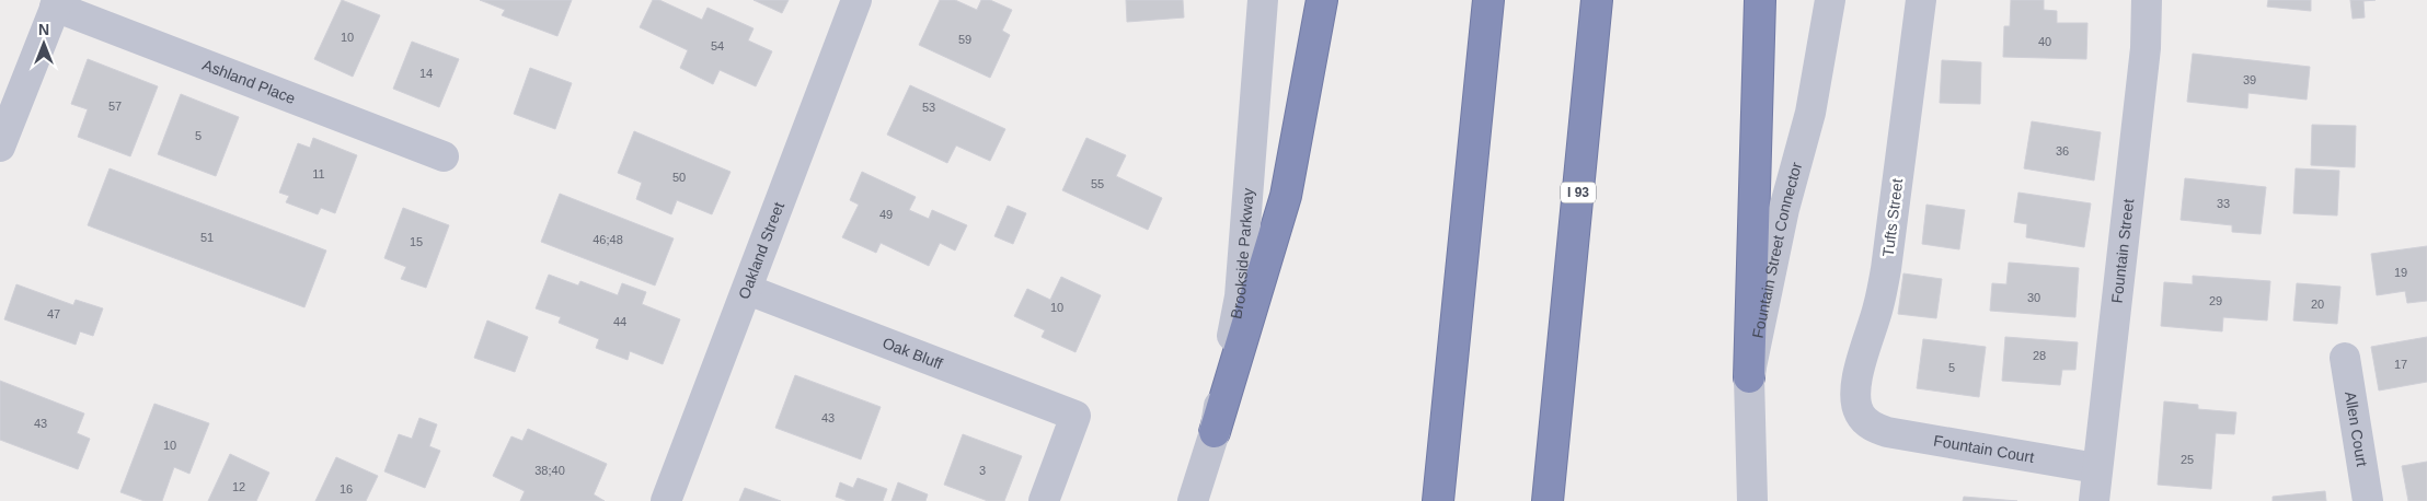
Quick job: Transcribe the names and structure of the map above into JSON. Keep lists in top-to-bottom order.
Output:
{
  "streets": {
    "highway": ["I 93"],
    "street": [
      "Ashland Place",
      "Tufts Street",
      "Fountain Street Connector",
      "Oakland Street",
      "Fountain Street",
      "Brookside Parkway",
      "Oak Bluff",
      "Allen Court",
      "Fountain Court"
    ]
  },
  "crossings": [
    ["Tufts Street", "Fountain Court"],
    ["Oakland Street", "Oak Bluff"],
    ["Fountain Street", "Fountain Court"]
  ],
  "house_numbers": [
    "10",
    "59",
    "40",
    "54",
    "14",
    "39",
    "57",
    "53",
    "5",
    "36",
    "11",
    "50",
    "55",
    "33",
    "49",
    "51",
    "46;48",
    "15",
    "19",
    "30",
    "29",
    "20",
    "10",
    "47",
    "44",
    "28",
    "17",
    "5",
    "43",
    "43",
    "10",
    "25",
    "38;40",
    "3",
    "12",
    "16"
  ],
  "north": "top"
}
